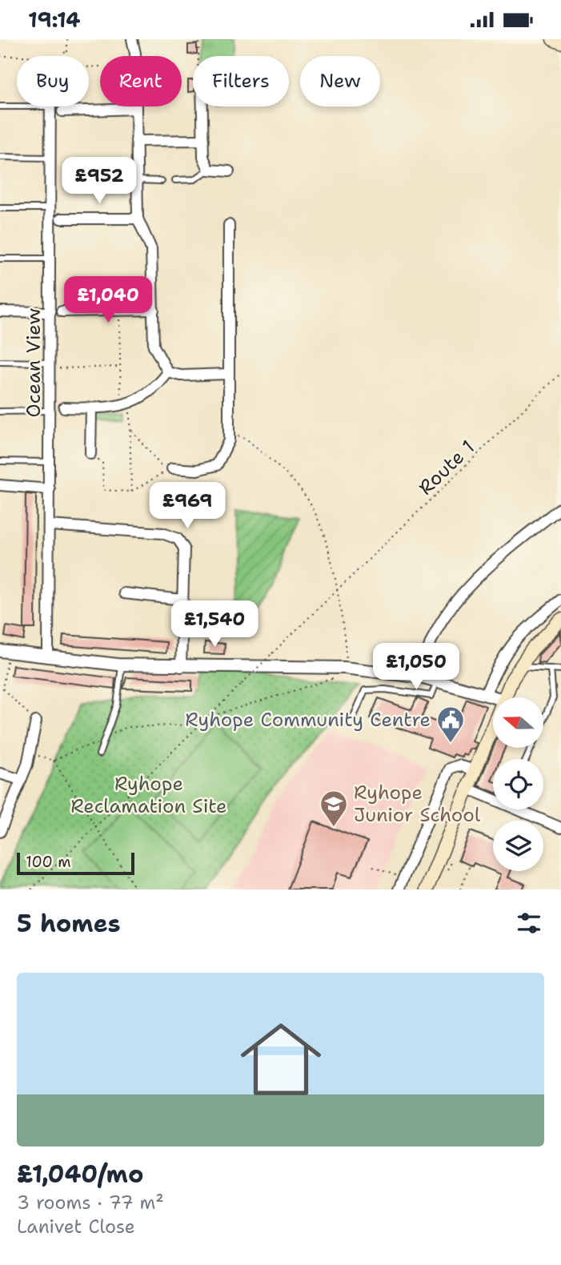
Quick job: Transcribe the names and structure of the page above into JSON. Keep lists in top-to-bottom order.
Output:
{
  "streets": {
    "street": ["Ocean View"],
    "path": ["Route 1"]
  },
  "parks": ["Ryhope Reclamation Site"],
  "places": {
    "public building": ["Ryhope Community Centre"],
    "school or university": ["Ryhope Junior School"]
  },
  "scale_bar": "100 m",
  "north": "left",
  "page": {
    "status": "19:14",
    "chip": [
      "Buy",
      "Rent",
      "Filters",
      "New"
    ],
    "price": [
      "£952",
      "£1,040",
      "£969",
      "£1,540",
      "£1,050"
    ],
    "scale": "100 m",
    "heading": "5 homes",
    "list": [
      {
        "name": "£1,040/mo",
        "note": "3 rooms · 77 m² · Lanivet Close"
      }
    ]
  }
}
